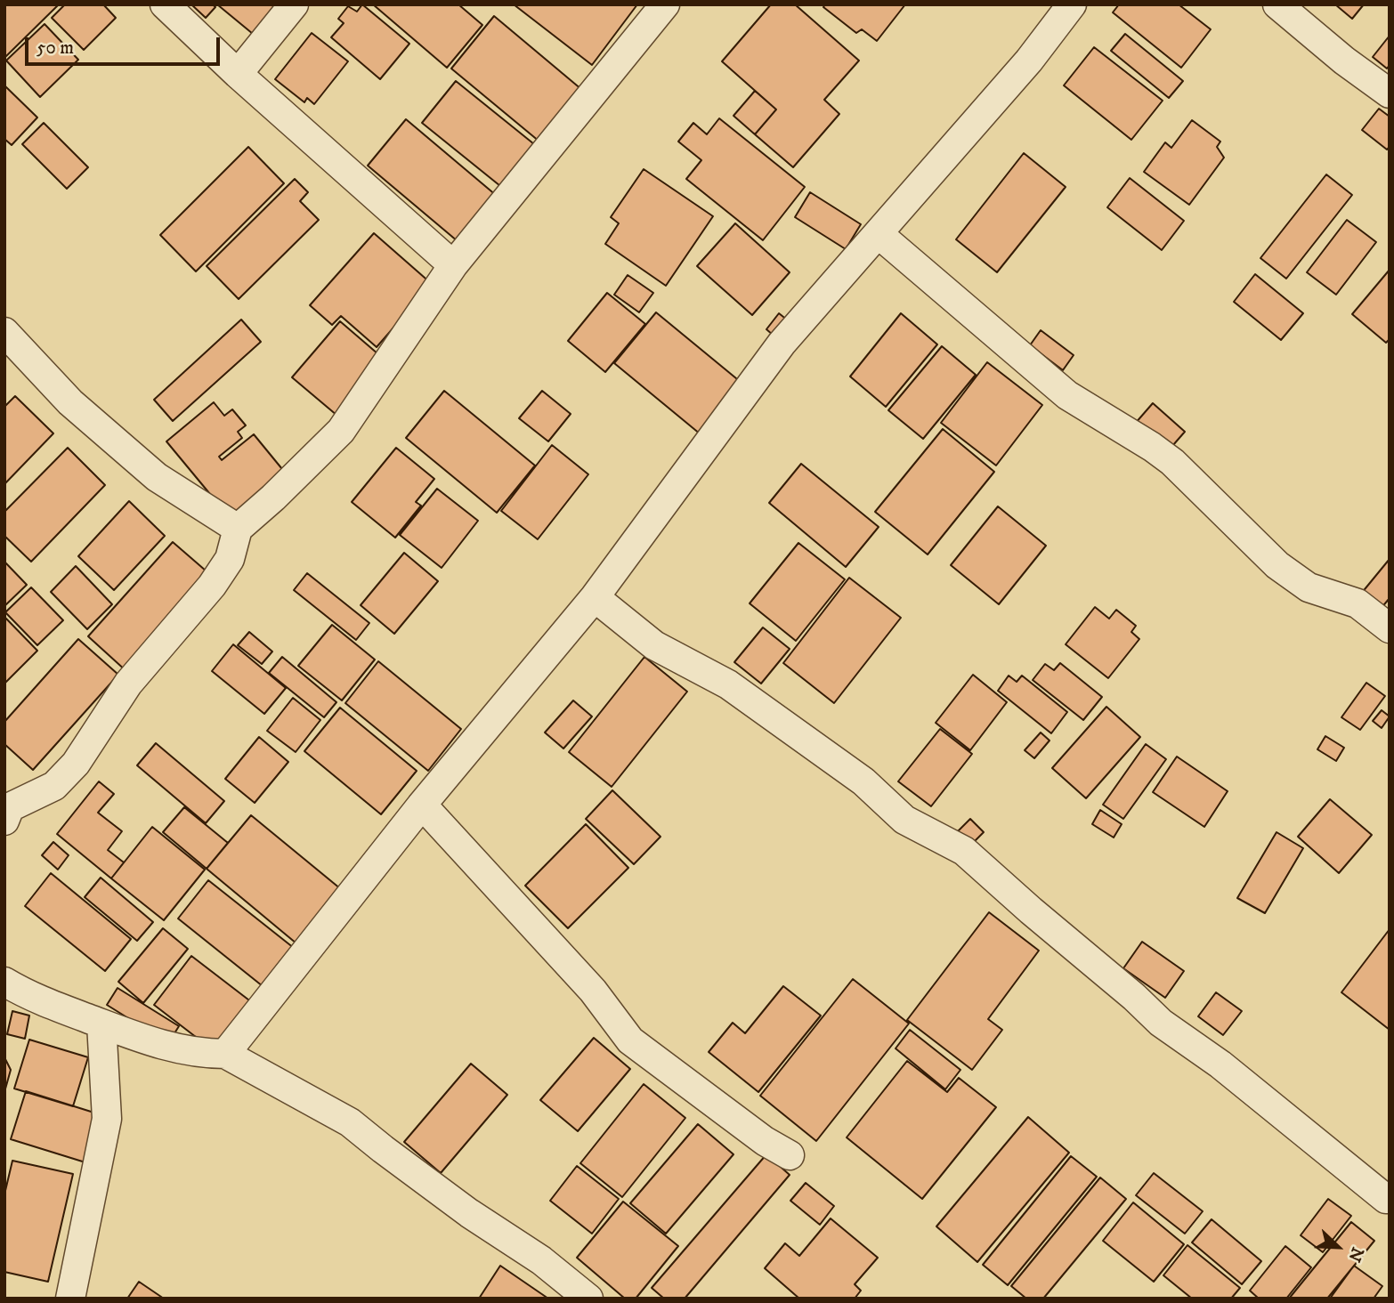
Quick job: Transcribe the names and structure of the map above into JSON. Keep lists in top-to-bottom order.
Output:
{
  "scale_bar": "50 m",
  "north": "bottom right"
}
